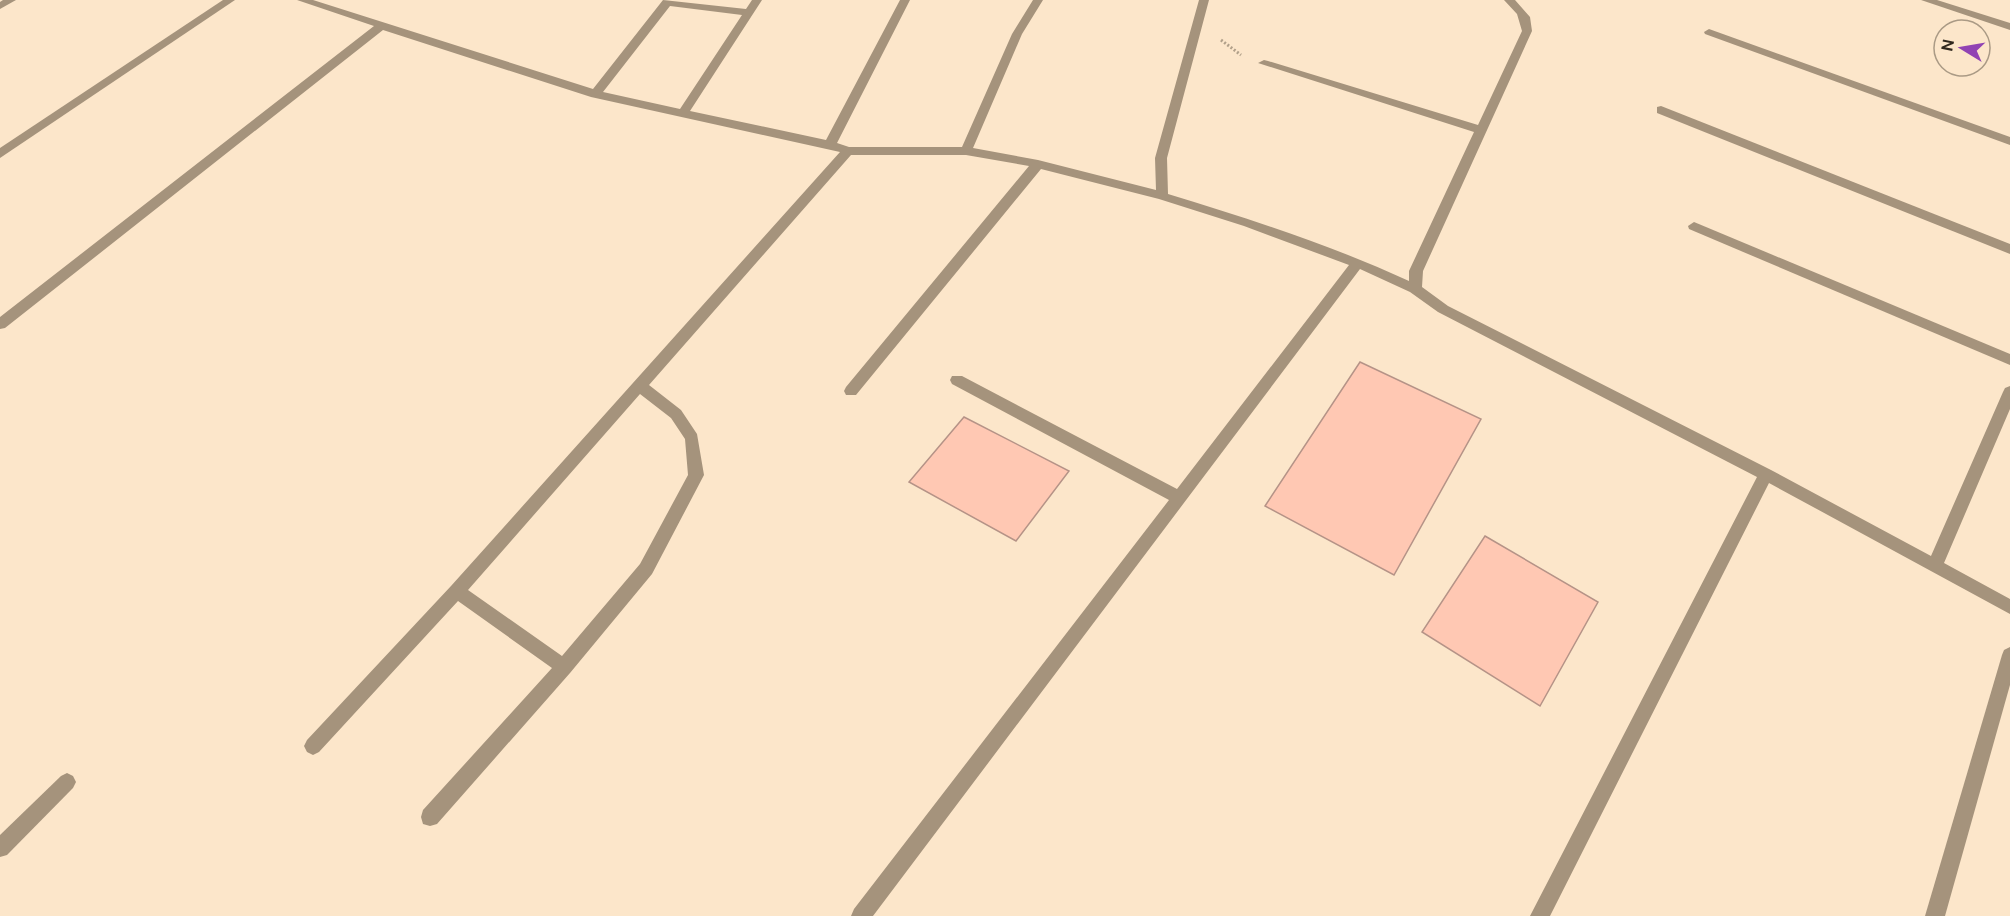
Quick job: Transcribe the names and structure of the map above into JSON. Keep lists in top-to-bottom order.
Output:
{
  "north": "left"
}
